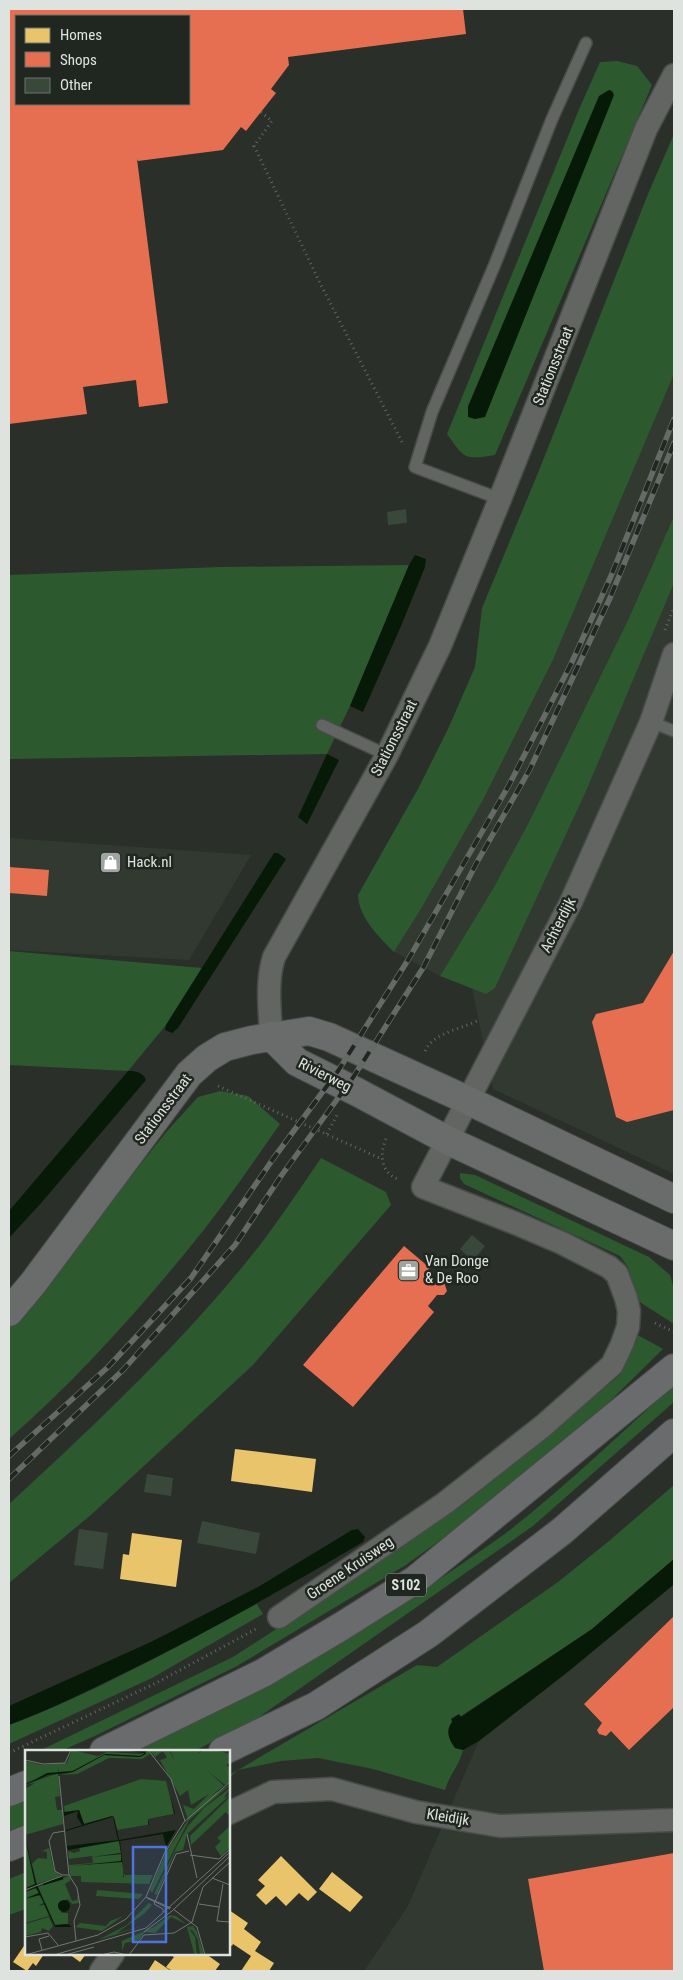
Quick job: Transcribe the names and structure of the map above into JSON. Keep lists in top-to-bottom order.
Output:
{
  "streets": {
    "main road": ["S102"],
    "street": [
      "Stationsstraat",
      "Achterdijk",
      "Rivierweg",
      "Groene Kruisweg",
      "Kleidijk"
    ]
  },
  "crossings": [
    ["Stationsstraat", "Rivierweg"],
    ["Achterdijk", "Rivierweg"],
    ["Achterdijk", "Groene Kruisweg"]
  ],
  "places": {
    "shop": ["Hack.nl"],
    "office": ["Van Donge & De Roo"]
  },
  "legend": ["Homes", "Shops", "Other"]
}
